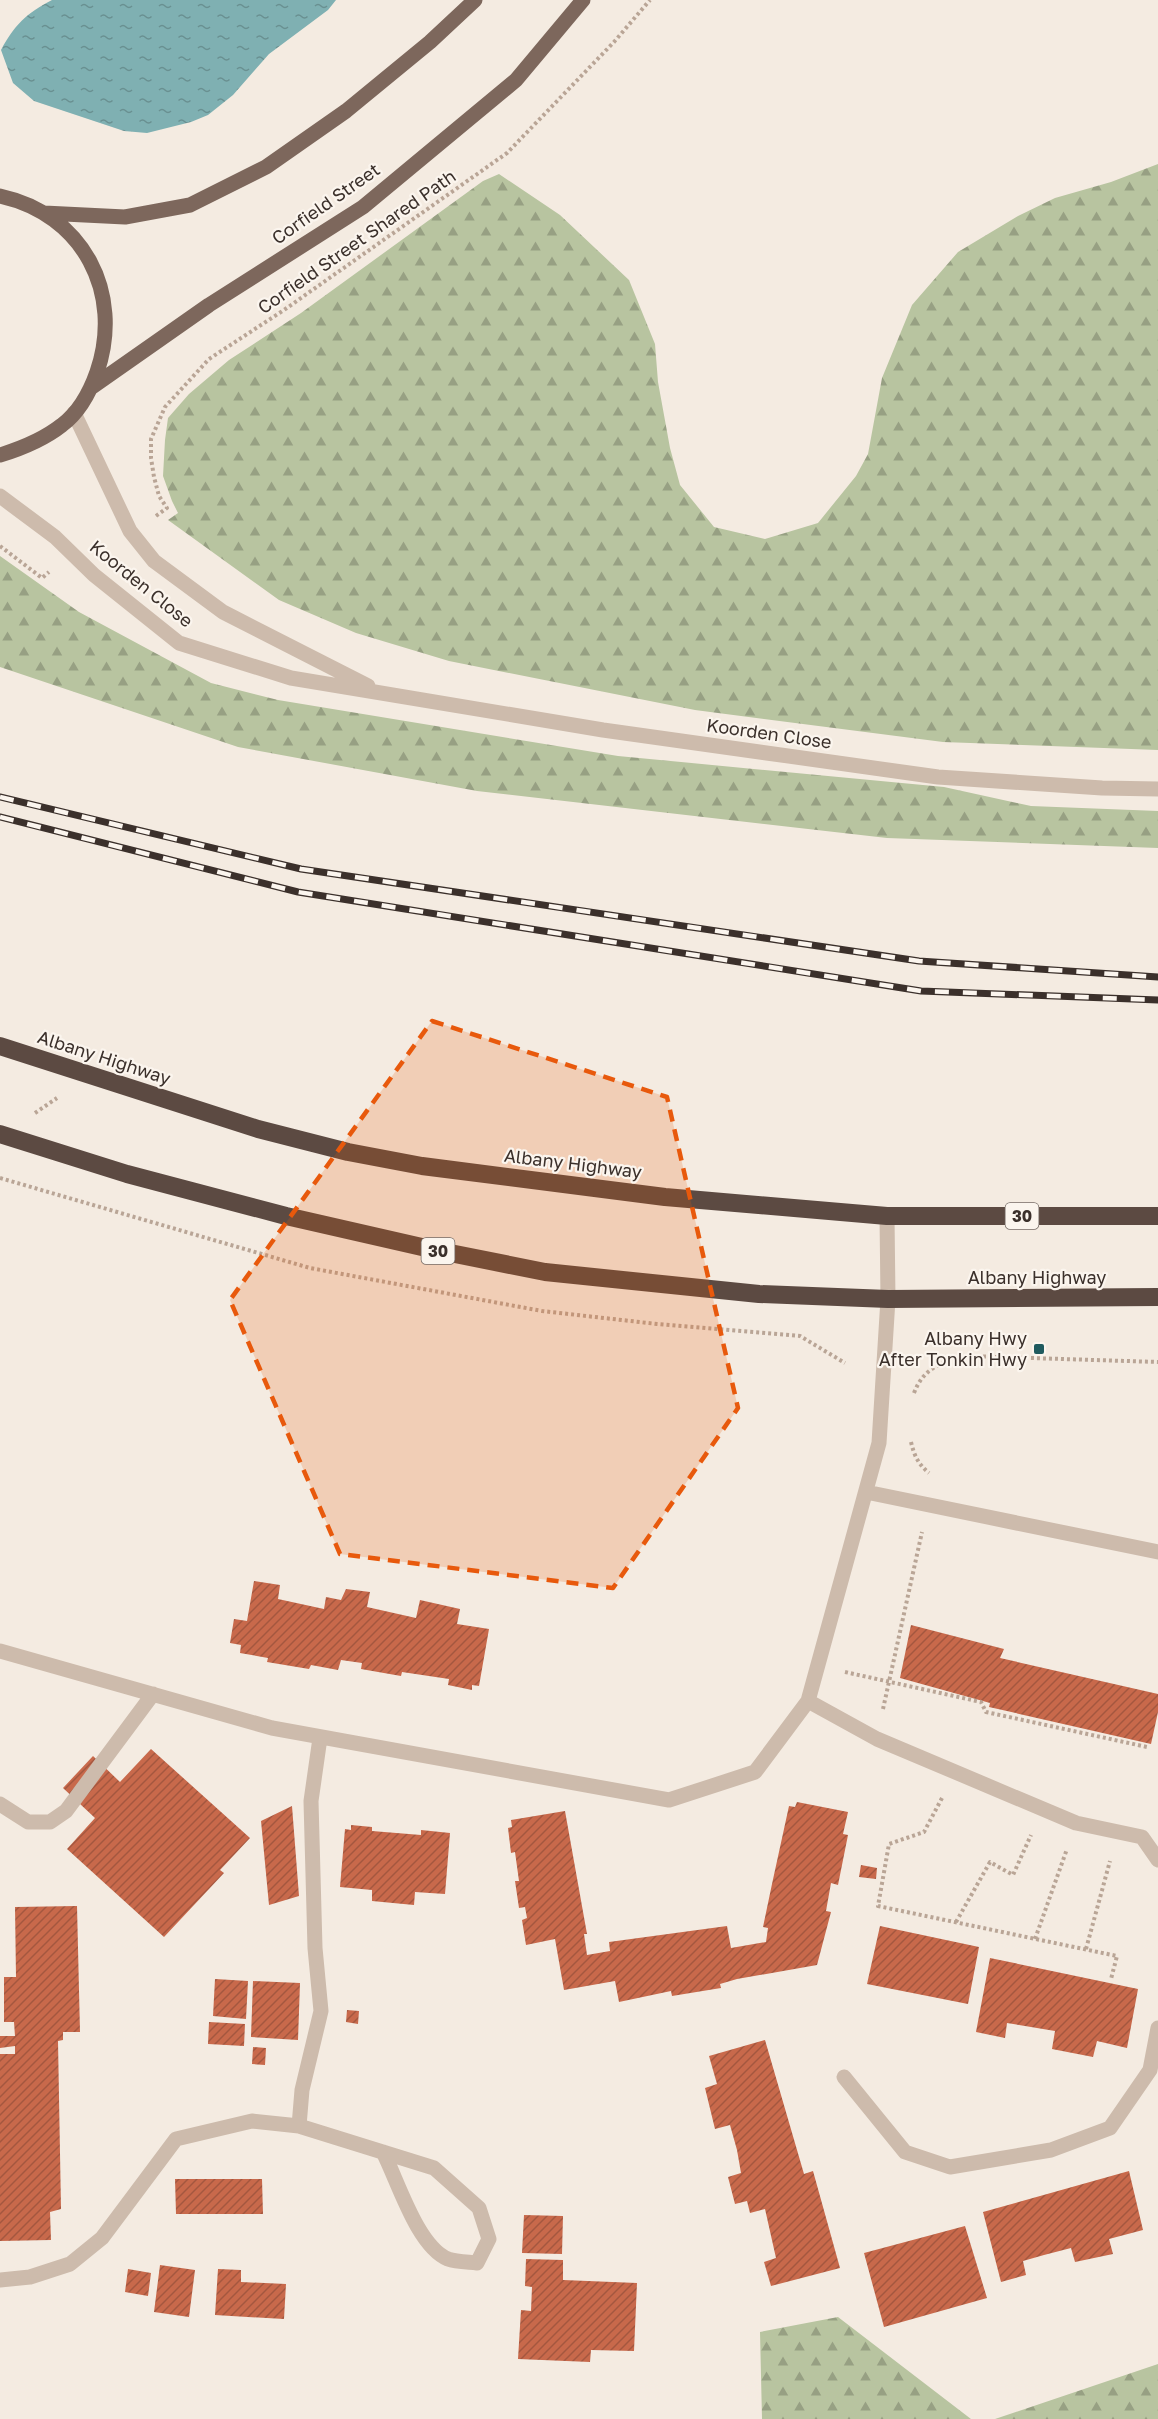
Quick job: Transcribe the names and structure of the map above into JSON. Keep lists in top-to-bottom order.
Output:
{
  "streets": {
    "highway": ["Albany Highway", "30"],
    "main road": ["Corfield Street"],
    "street": ["Koorden Close"],
    "path": ["Corfield Street Shared Path"]
  },
  "places": {
    "transit": ["Albany Hwy After Tonkin Hwy"]
  }
}
